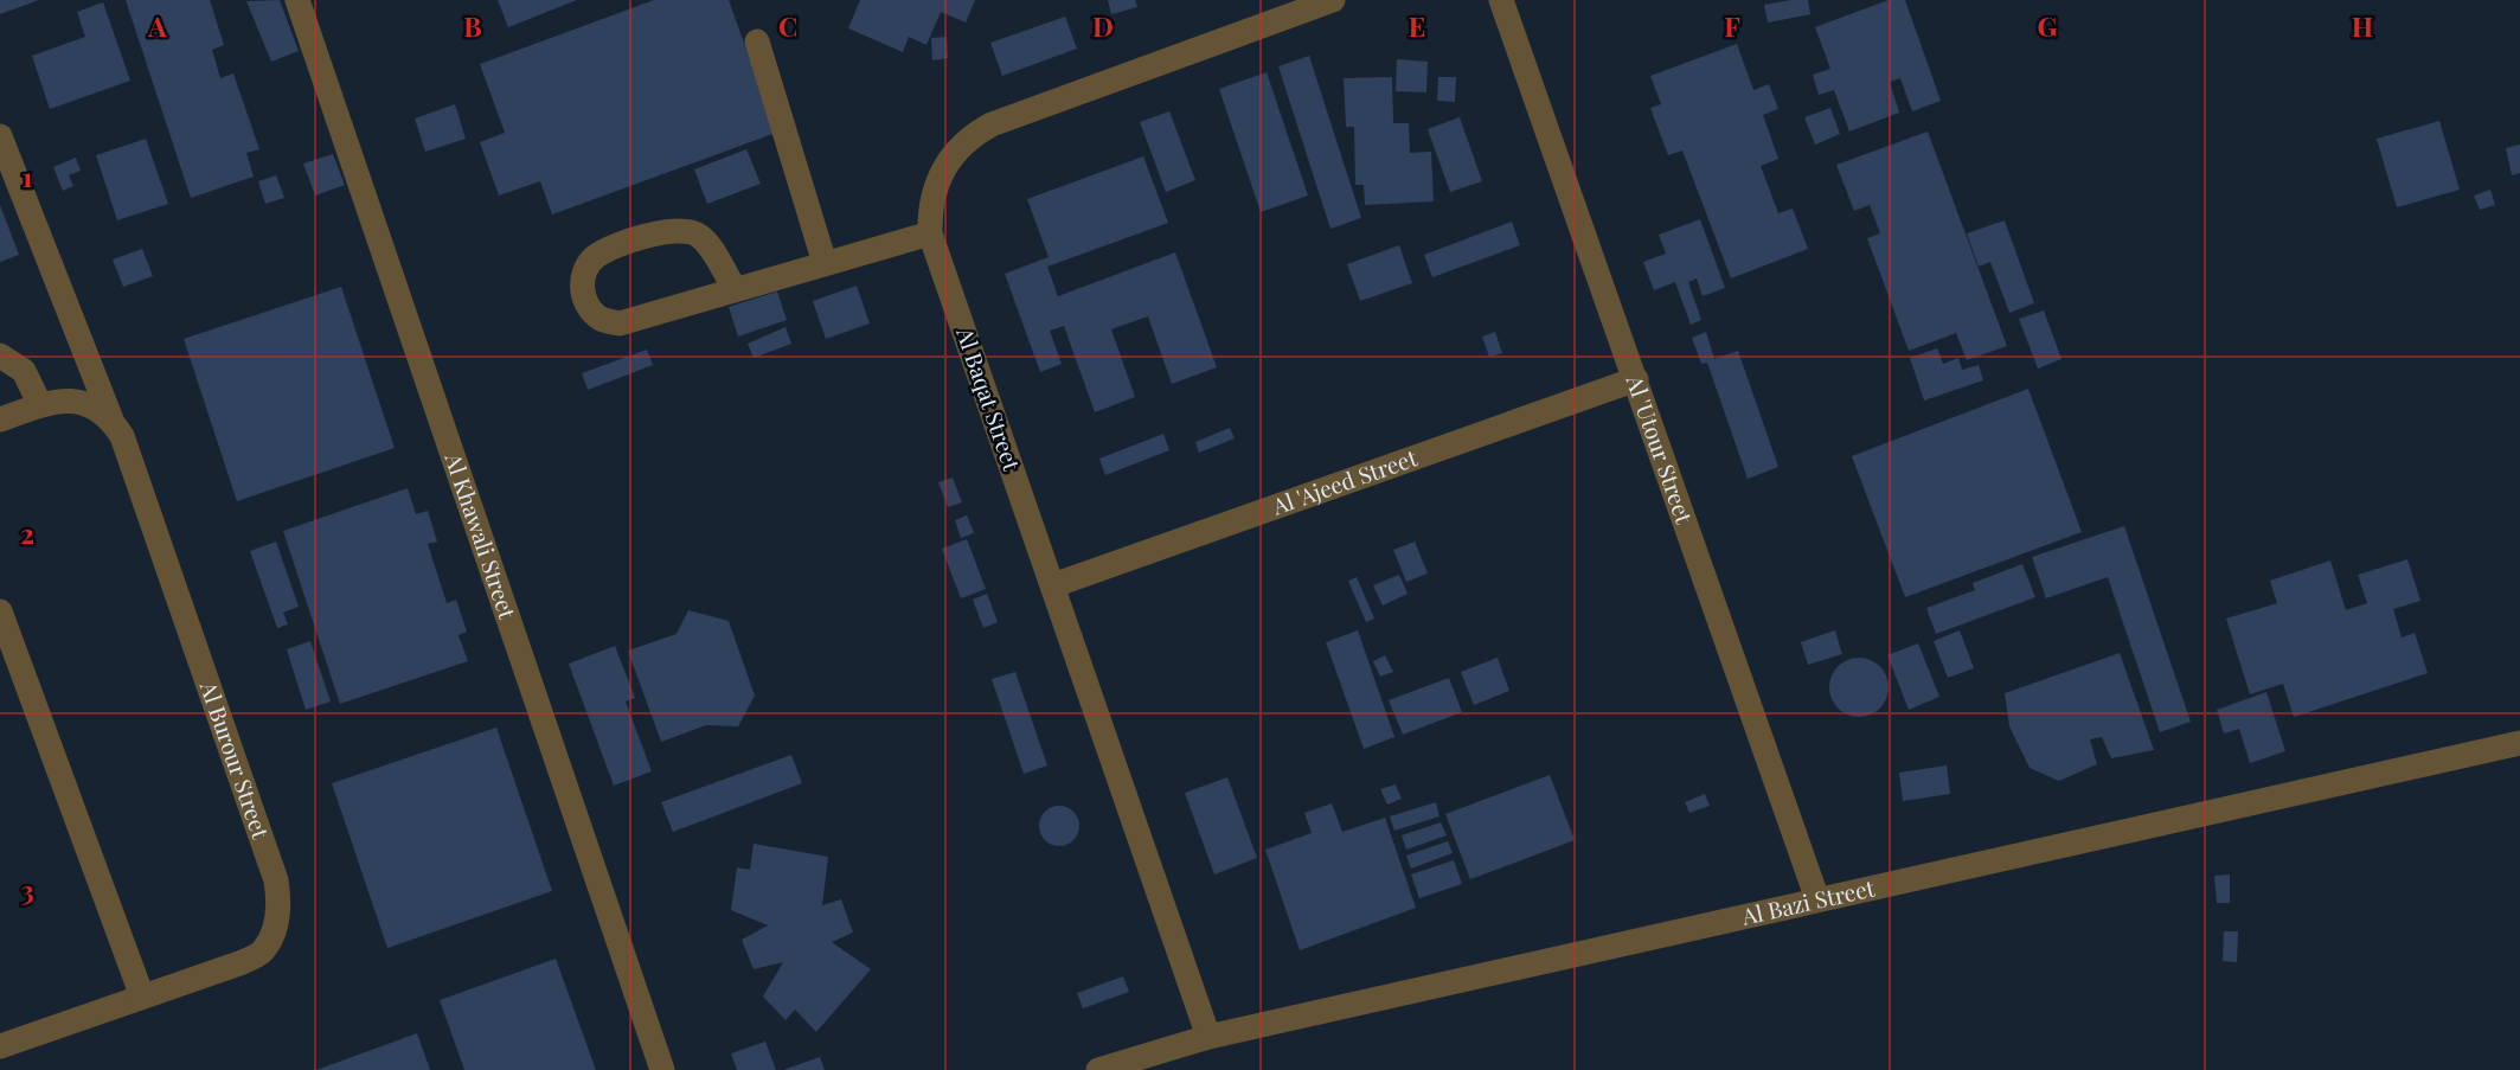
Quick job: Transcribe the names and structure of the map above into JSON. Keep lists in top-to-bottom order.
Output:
{
  "streets": {
    "street": [
      "Al Baqat Street",
      "Al 'Utour Street",
      "Al 'Ajeed Street",
      "Al Khawali Street",
      "Al Burour Street",
      "Al Bazi Street"
    ]
  },
  "crossings": [
    ["Al Baqat Street", "Al 'Ajeed Street"],
    ["Al Baqat Street", "Al Bazi Street"],
    ["Al 'Utour Street", "Al 'Ajeed Street"],
    ["Al 'Utour Street", "Al Bazi Street"]
  ],
  "grid": {
    "columns": [
      "A",
      "B",
      "C",
      "D",
      "E",
      "F",
      "G",
      "H"
    ],
    "rows": ["1", "2", "3"]
  }
}
